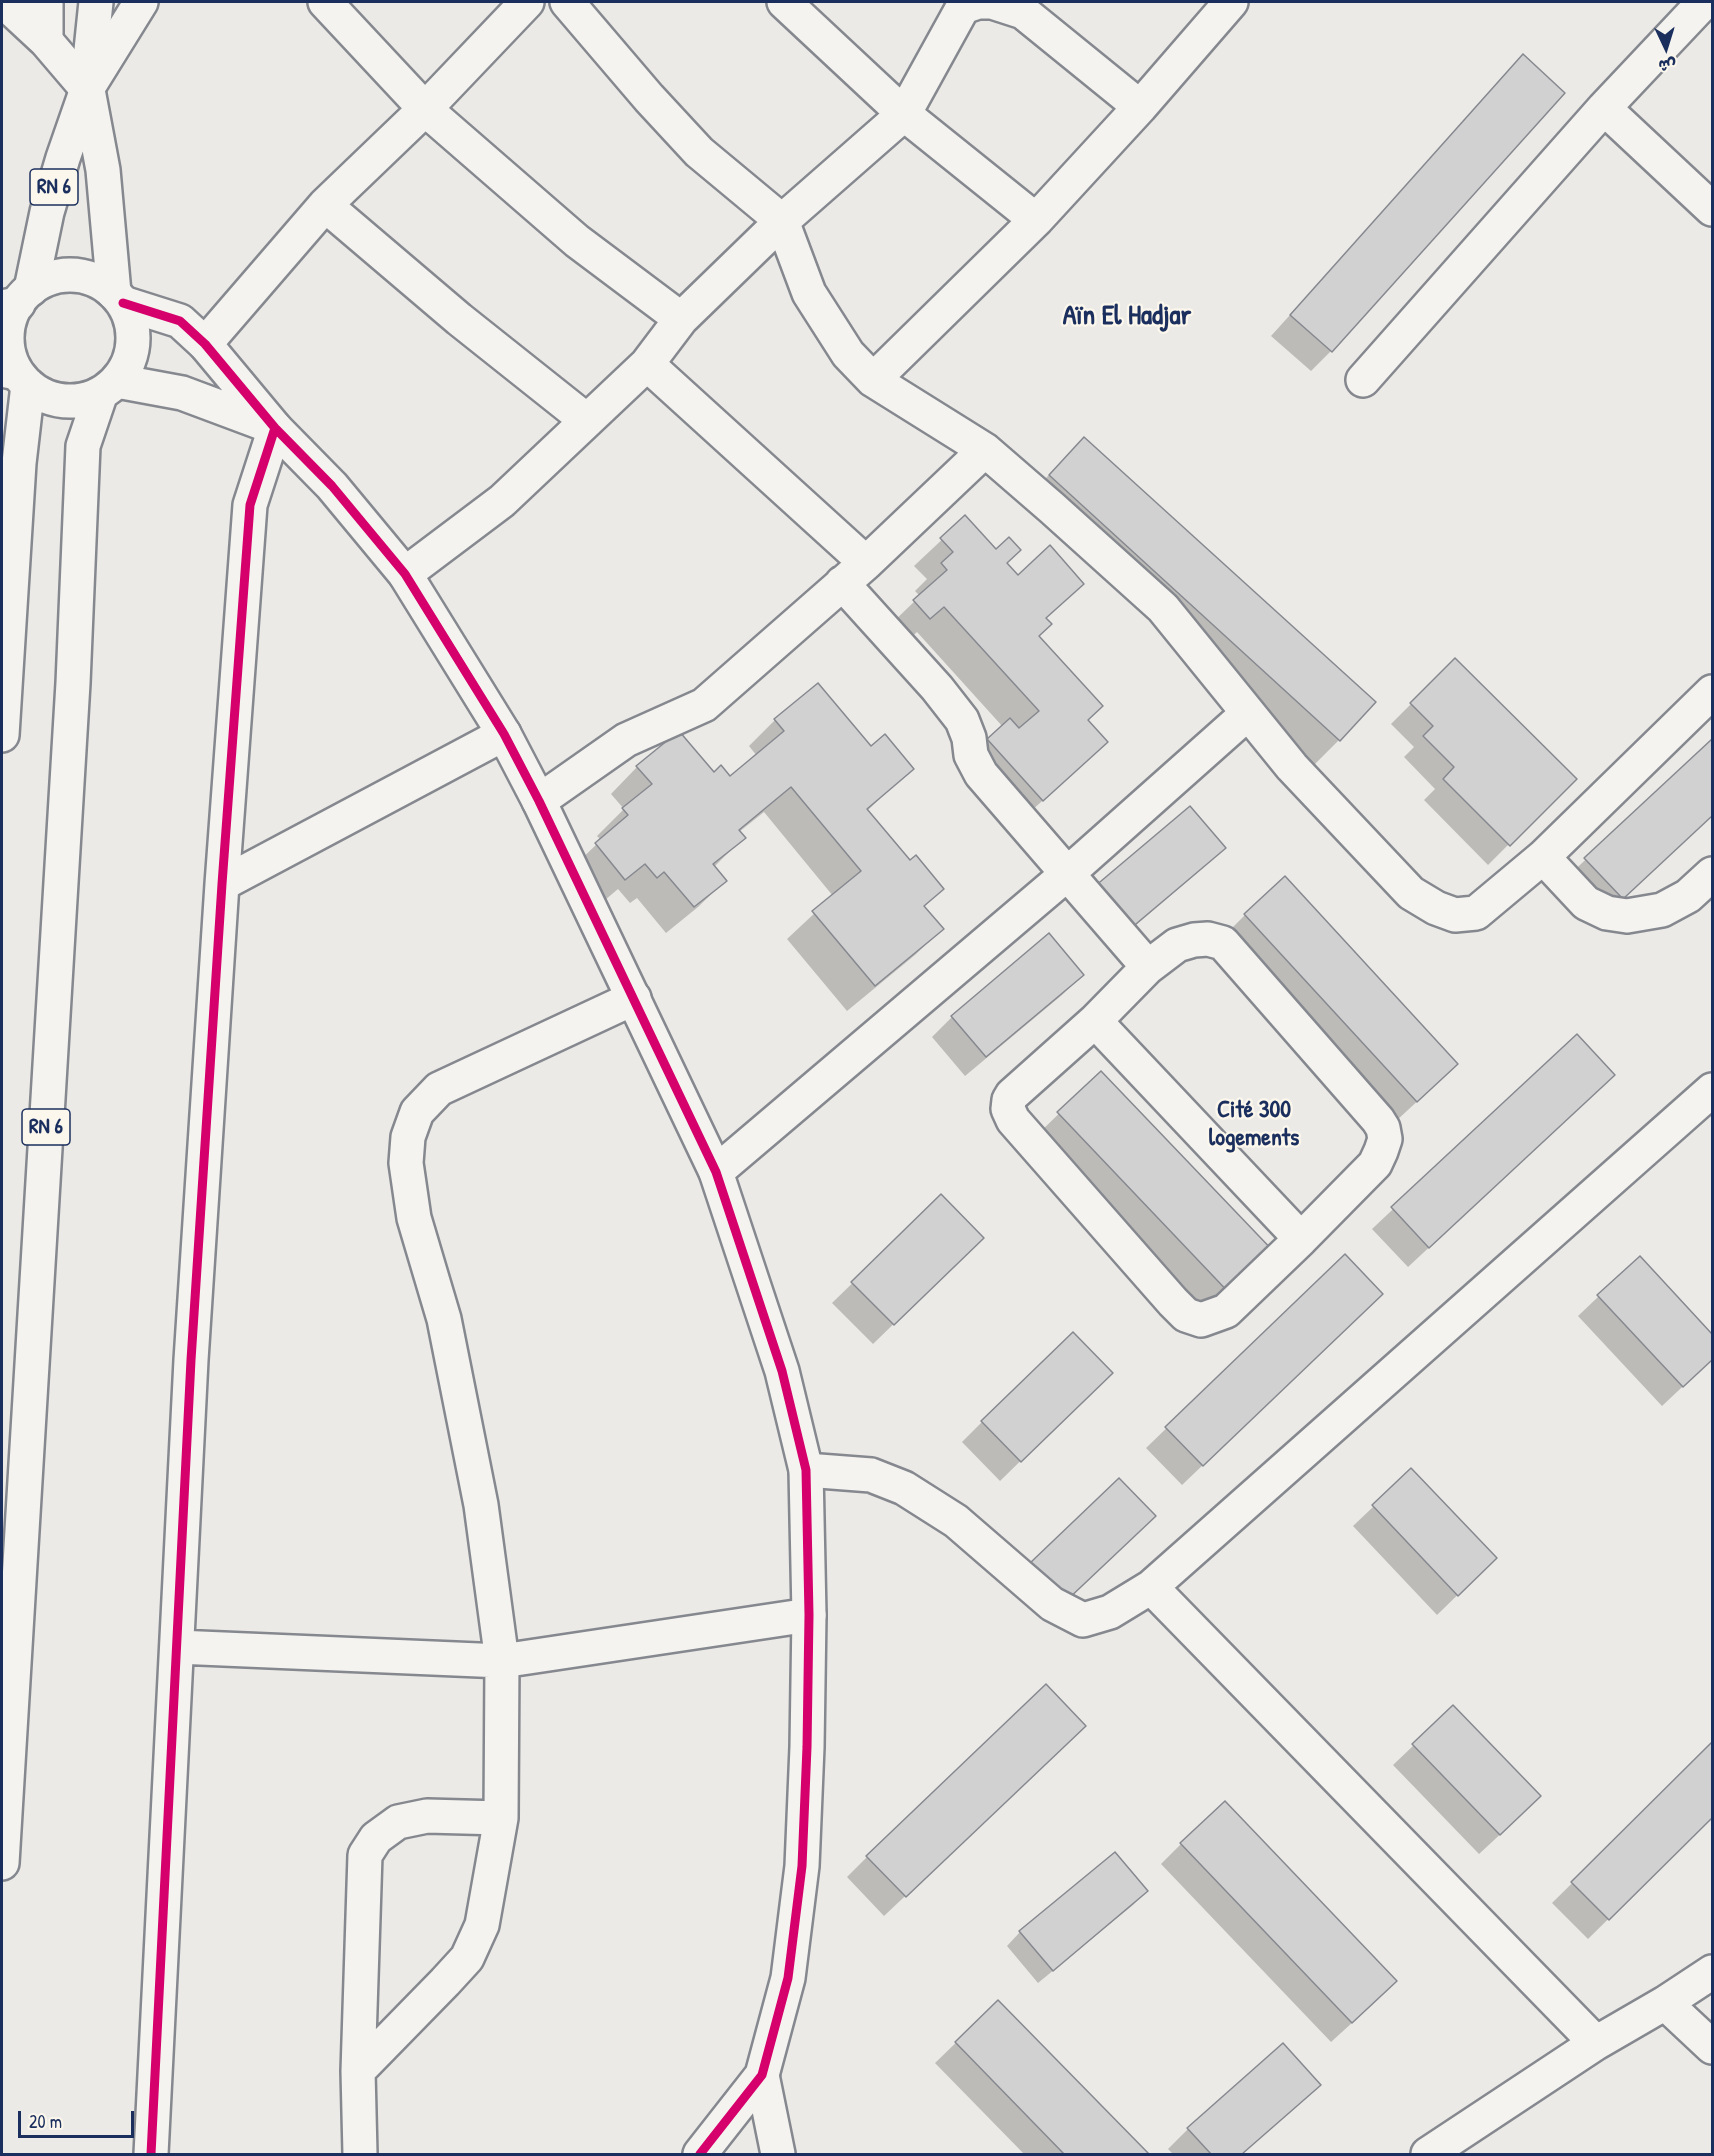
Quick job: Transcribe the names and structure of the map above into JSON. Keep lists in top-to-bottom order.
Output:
{
  "streets": {
    "main road": ["RN 6"]
  },
  "districts": ["Aïn El Hadjar", "Cité 300 logements"],
  "scale_bar": "20 m",
  "north": "bottom"
}
